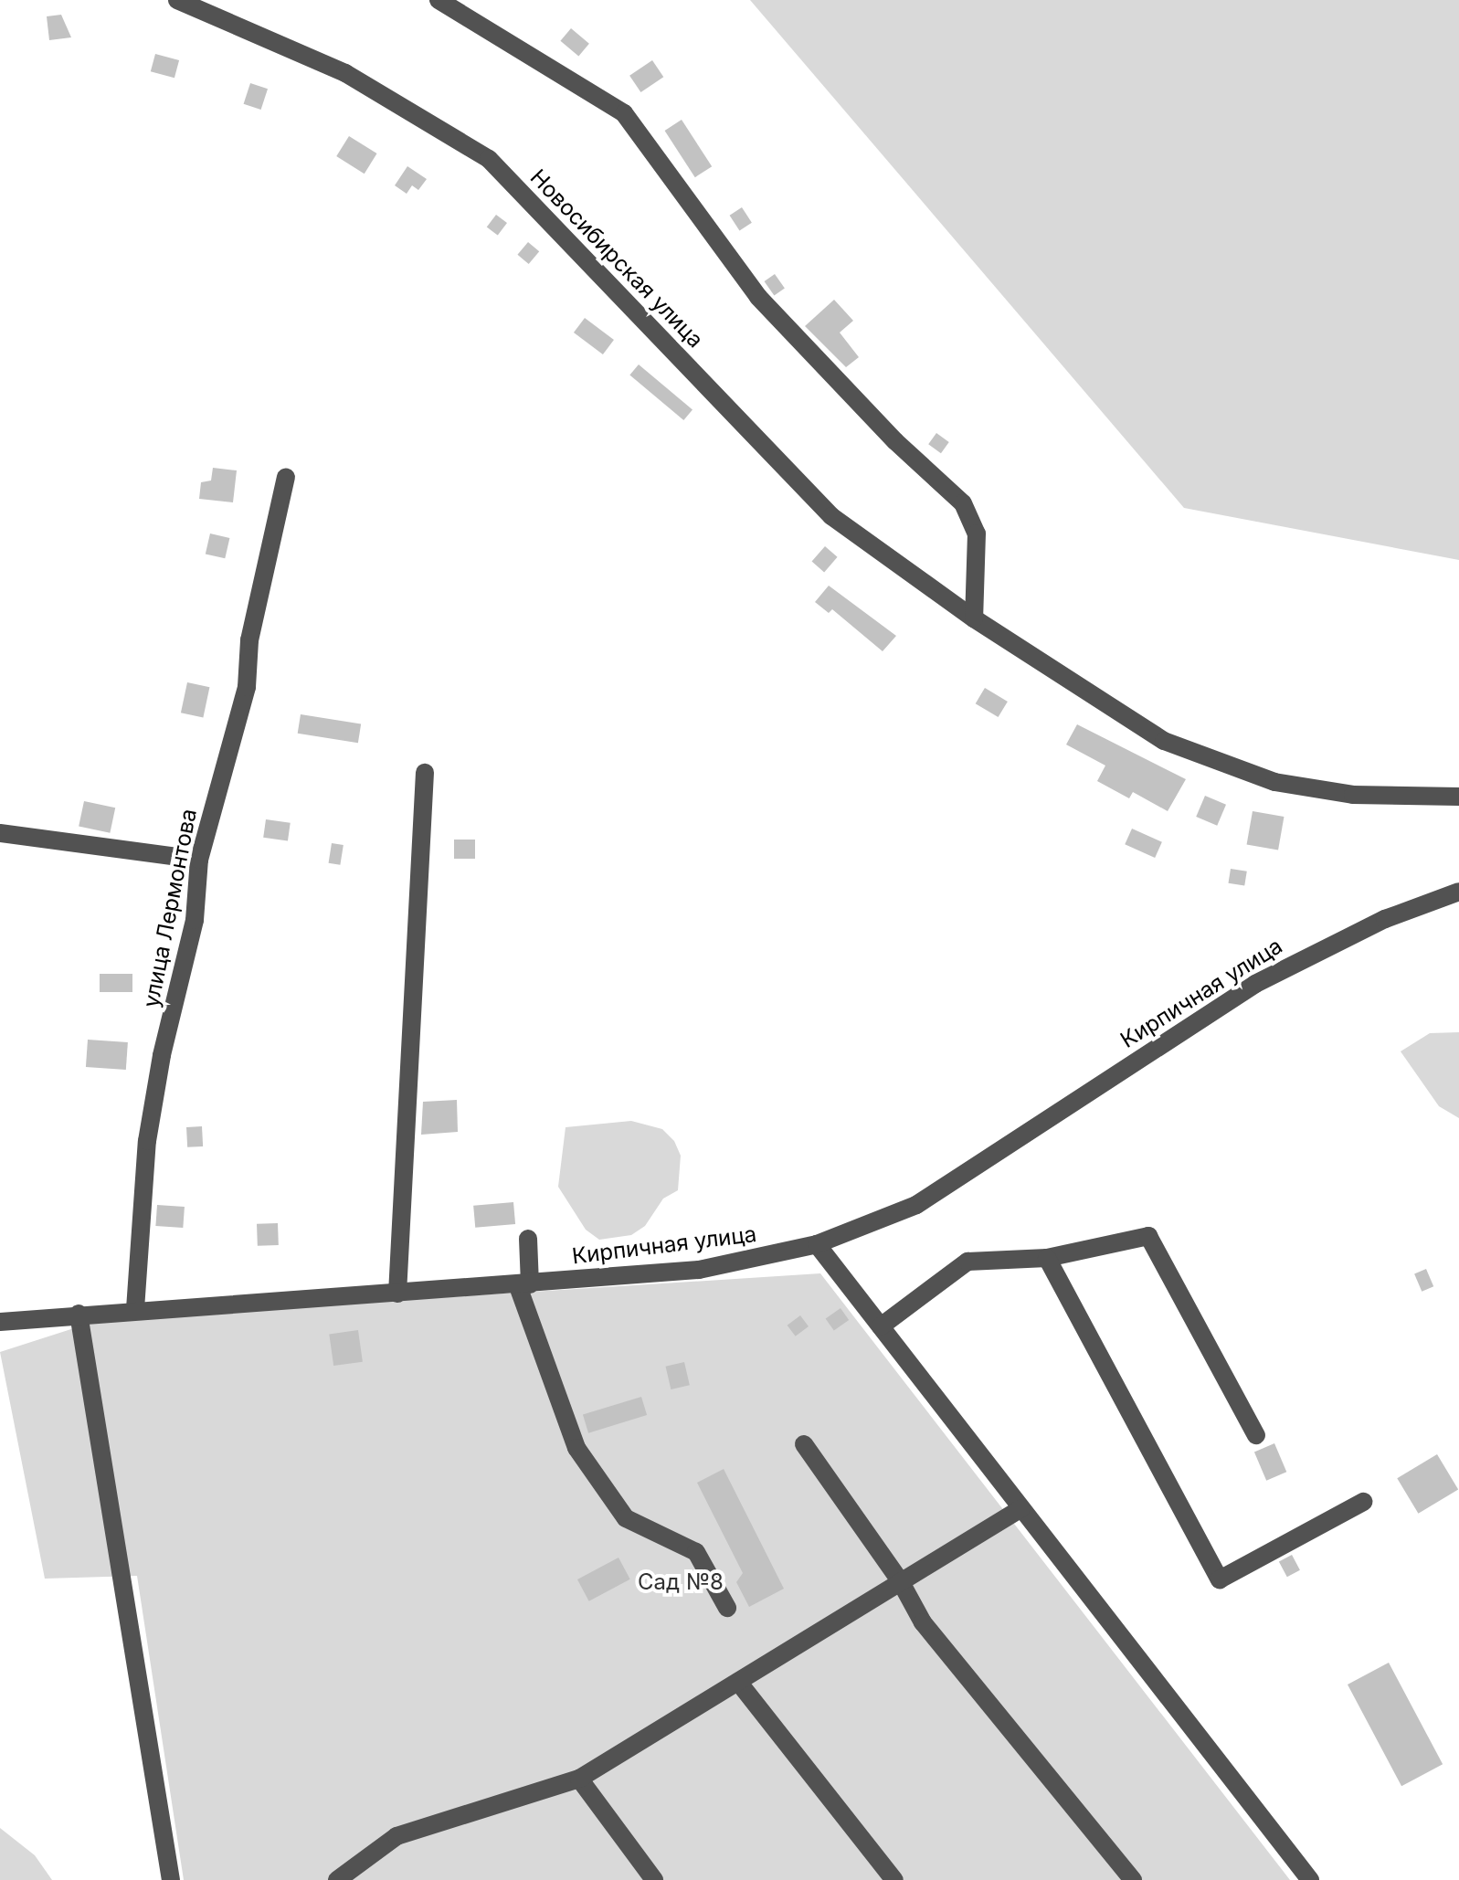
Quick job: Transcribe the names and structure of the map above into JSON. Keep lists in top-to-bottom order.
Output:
{
  "streets": {
    "street": ["Новосибирская улица", "улица Лермонтова", "Кирпичная улица"]
  },
  "crossings": [
    ["улица Лермонтова", "Кирпичная улица"]
  ],
  "parks": ["Сад №8"]
}
